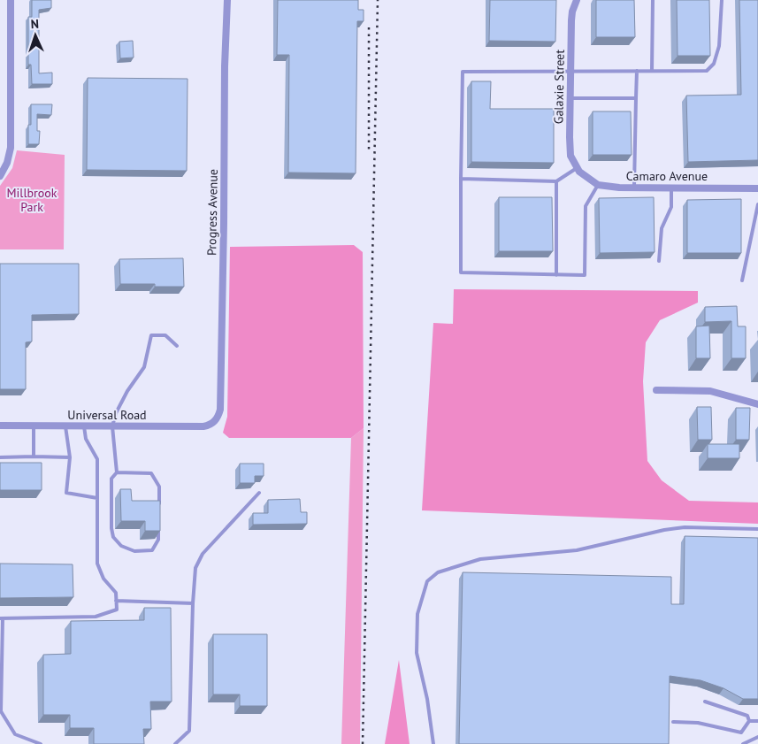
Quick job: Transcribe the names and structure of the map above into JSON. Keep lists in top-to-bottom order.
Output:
{
  "streets": {
    "street": [
      "Galaxie Street",
      "Camaro Avenue",
      "Progress Avenue",
      "Universal Road"
    ]
  },
  "crossings": [
    ["Progress Avenue", "Universal Road"]
  ],
  "parks": ["Millbrook Park"],
  "north": "top"
}
